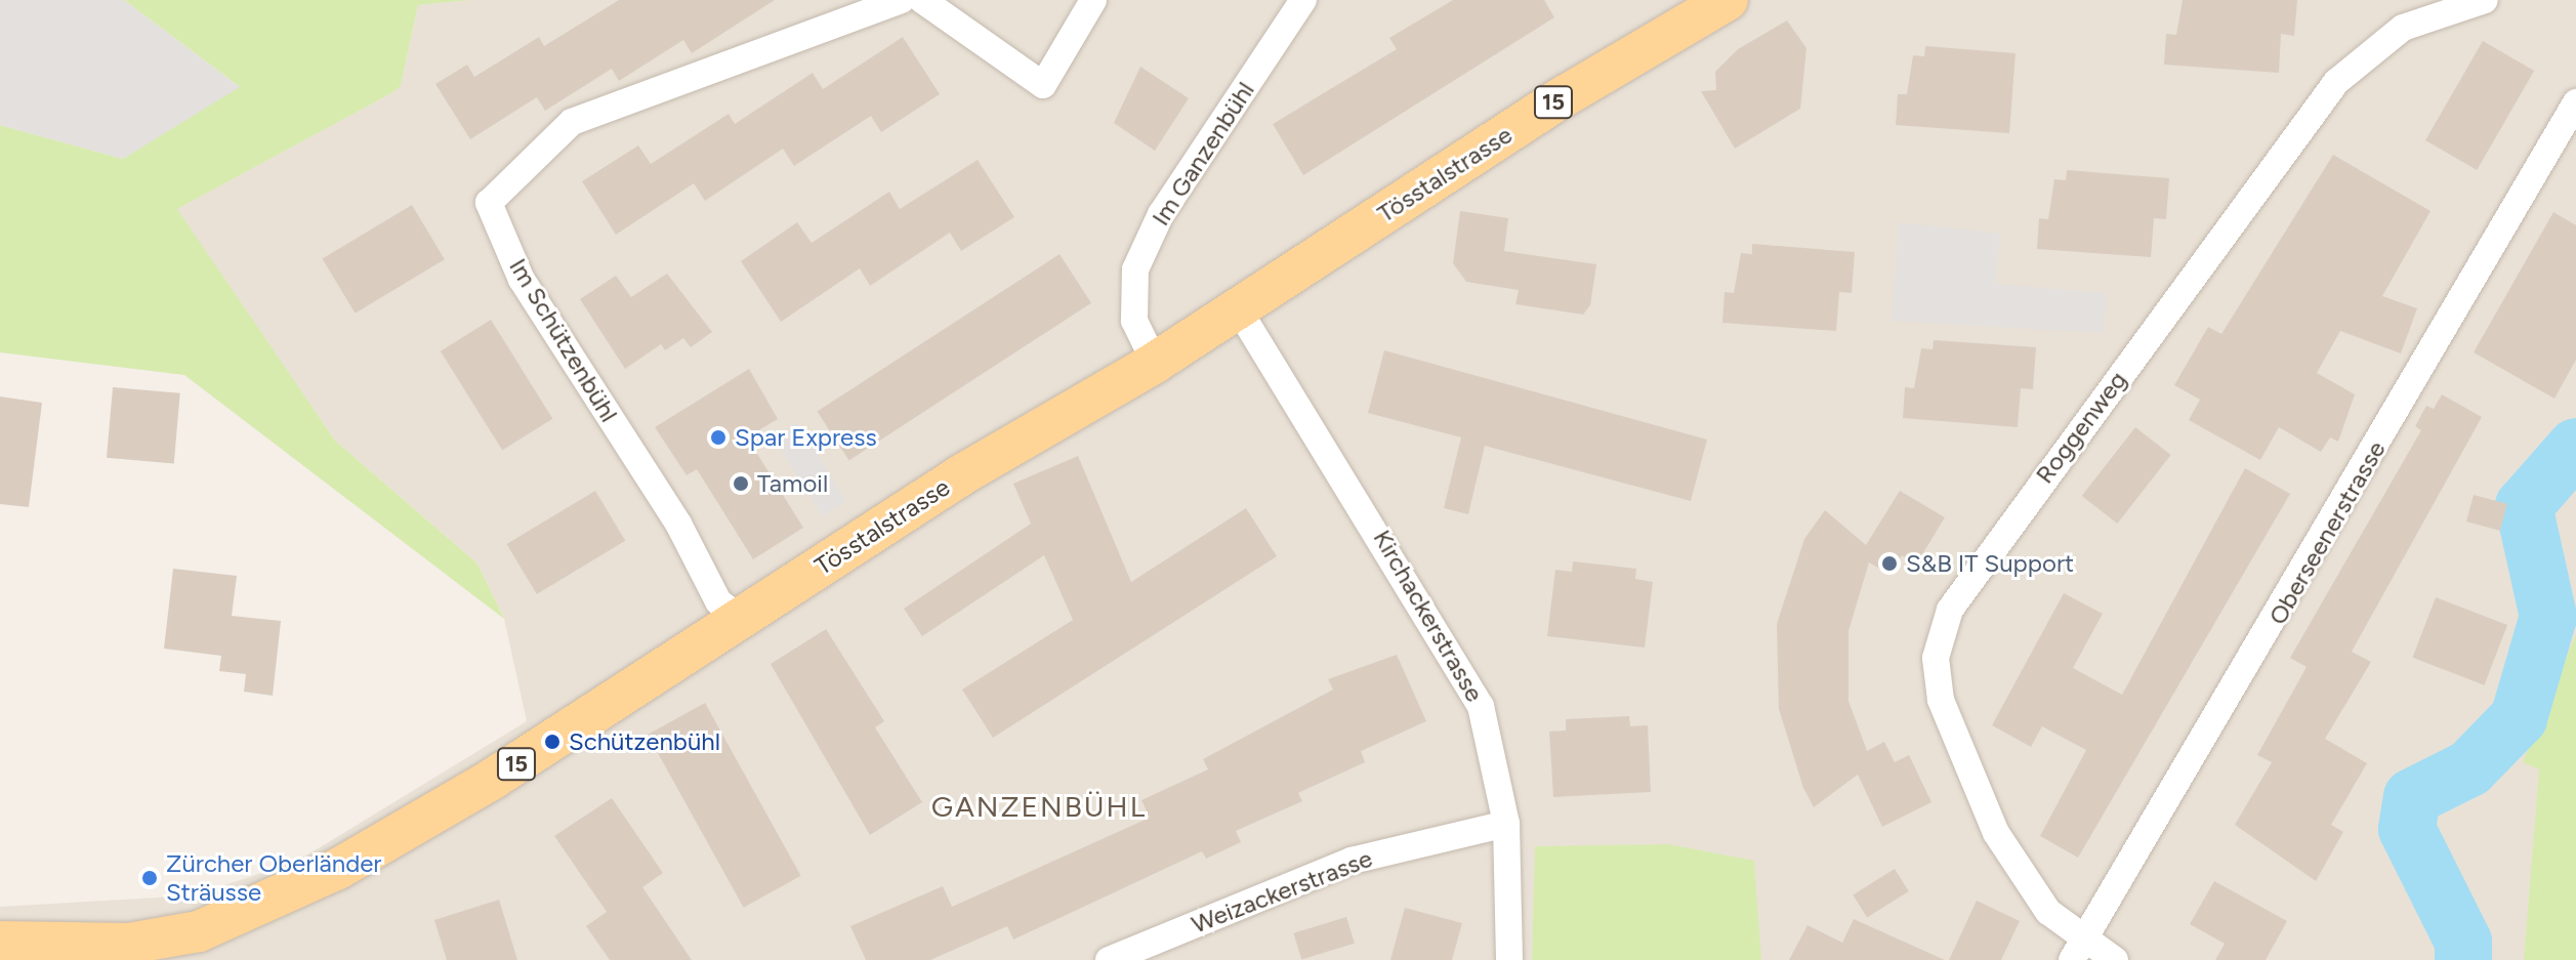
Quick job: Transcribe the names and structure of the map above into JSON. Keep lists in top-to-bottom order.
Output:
{
  "streets": {
    "main road": ["15", "Tösstalstrasse"],
    "street": [
      "Im Ganzenbühl",
      "Im Schützenbühl",
      "Roggenweg",
      "Oberseenerstrasse",
      "Kirchackerstrasse",
      "Weizackerstrasse"
    ]
  },
  "crossings": [
    ["Im Ganzenbühl", "Tösstalstrasse"],
    ["Tösstalstrasse", "Im Schützenbühl"],
    ["Tösstalstrasse", "Kirchackerstrasse"],
    ["Roggenweg", "Oberseenerstrasse"],
    ["Kirchackerstrasse", "Weizackerstrasse"]
  ],
  "districts": ["GANZENBÜHL"],
  "places": [
    "Spar Express",
    "Tamoil",
    "S&B IT Support",
    "Schützenbühl",
    "Zürcher Oberländer Sträusse"
  ]
}
